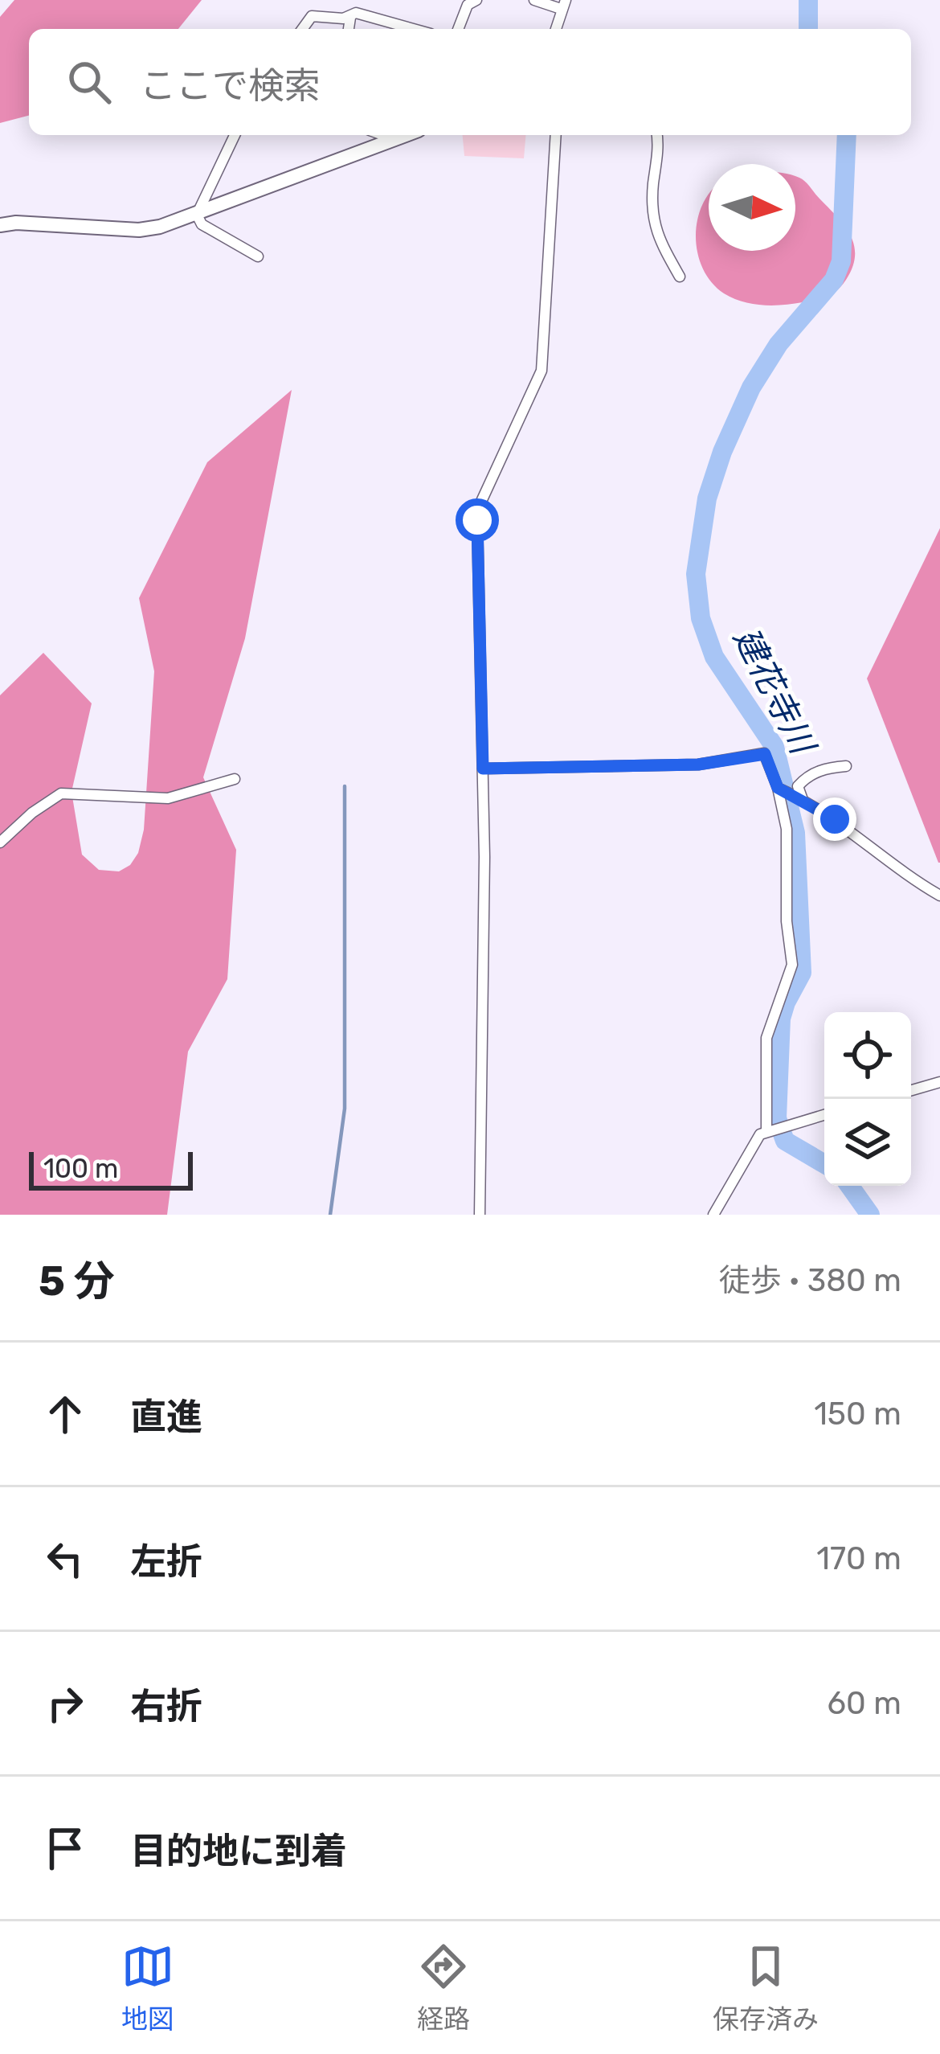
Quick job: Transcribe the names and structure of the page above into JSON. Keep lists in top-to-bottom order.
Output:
{
  "water": ["建花寺川"],
  "scale_bar": "100 m",
  "north": "right",
  "page": {
    "search": "ここで検索",
    "scale": "100 m",
    "heading": ["5 分", "徒歩 · 380 m"],
    "list": [
      ["直進", "150 m"],
      ["左折", "170 m"],
      ["右折", "60 m"],
      "目的地に到着"
    ],
    "nav": ["地図", "経路", "保存済み"]
  }
}
